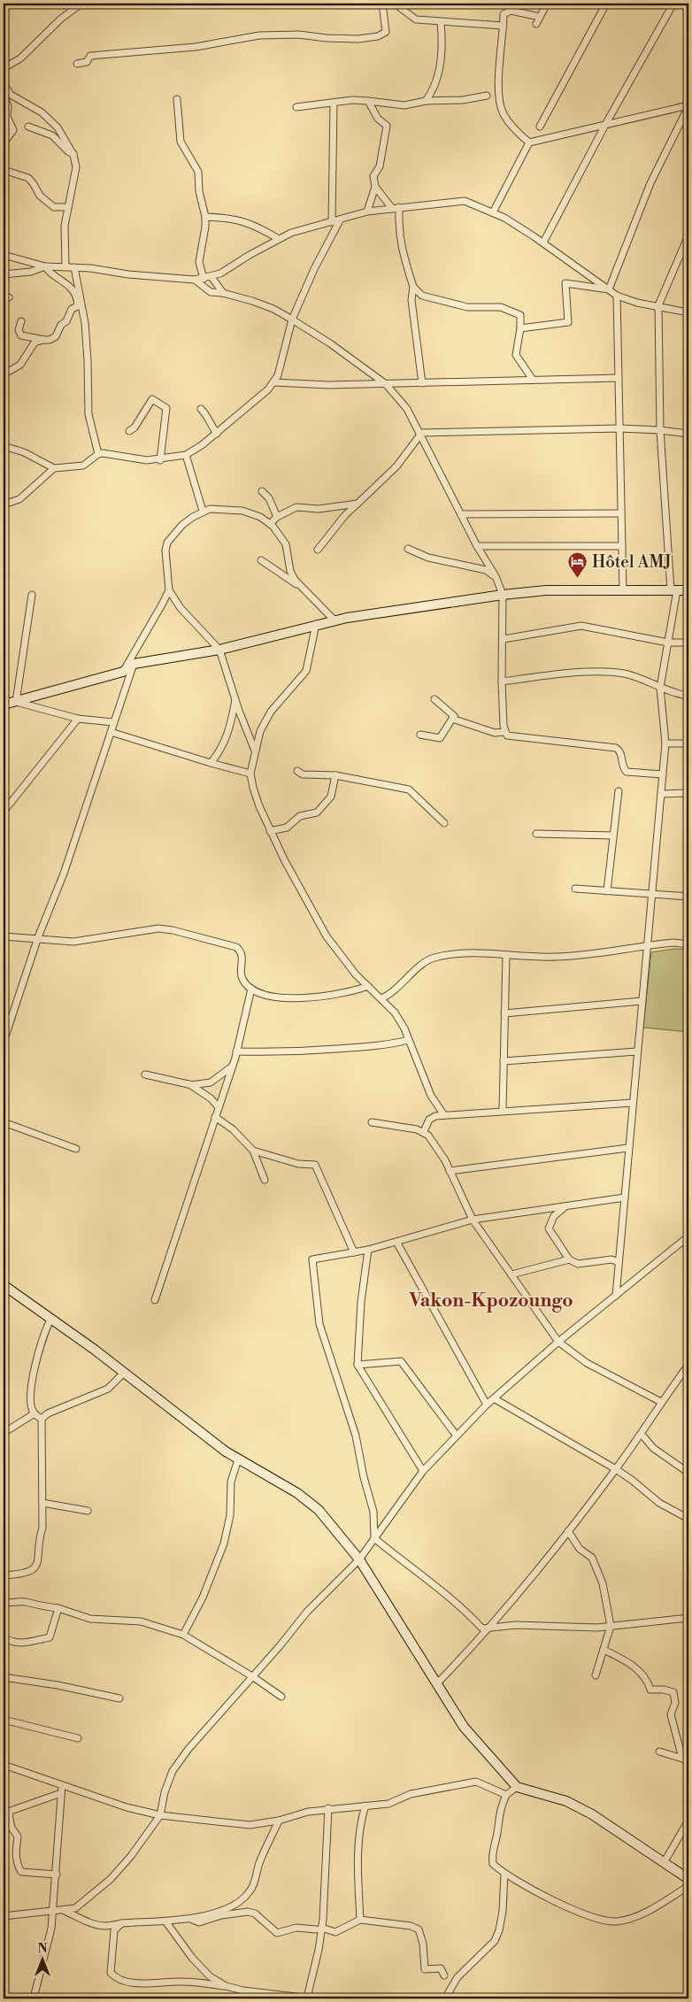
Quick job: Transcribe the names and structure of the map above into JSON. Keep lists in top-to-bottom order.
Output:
{
  "districts": ["Vakon-Kpozoungo"],
  "places": {
    "hotel": ["Hôtel AMJ"]
  },
  "north": "top"
}
